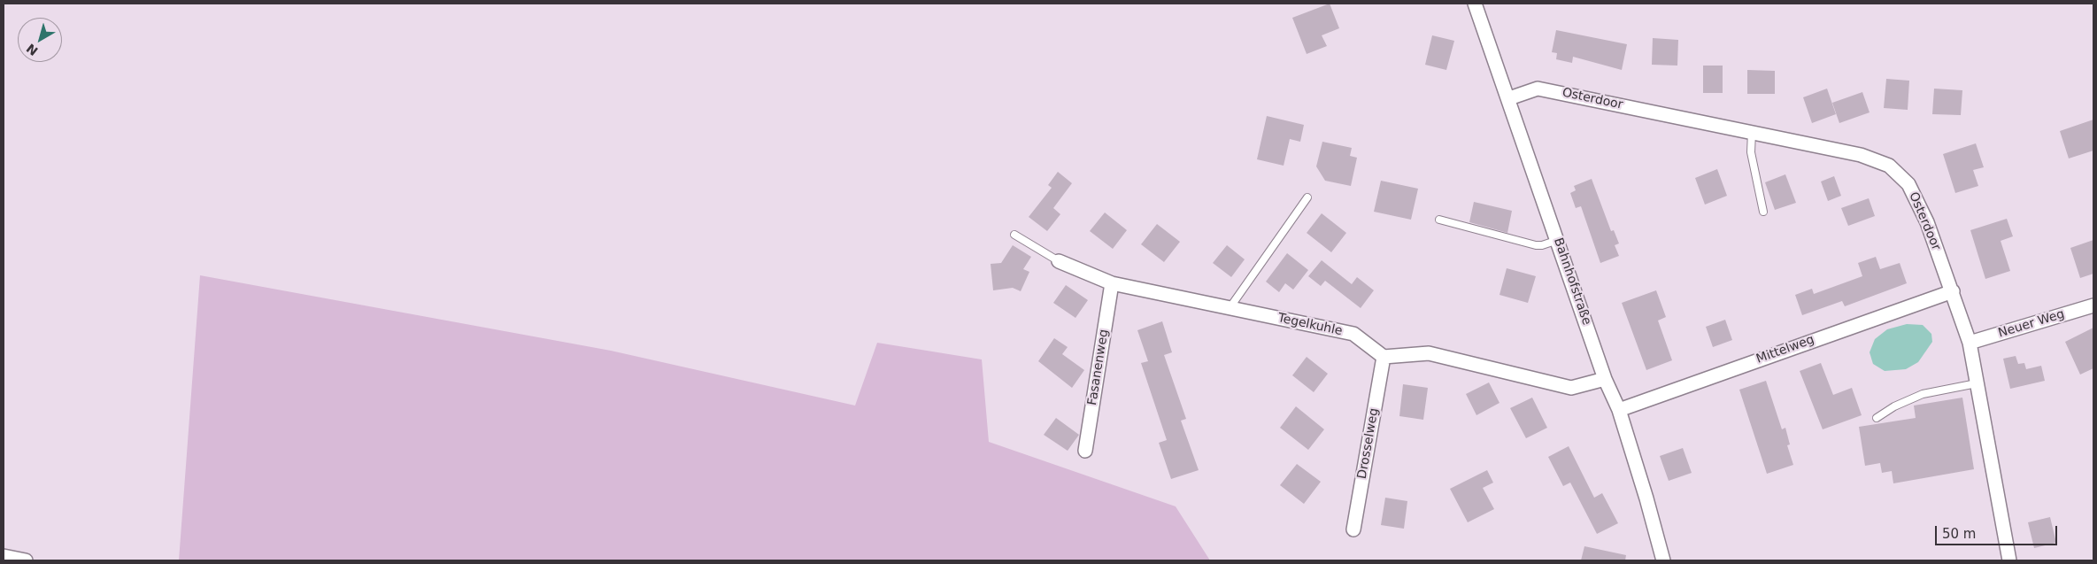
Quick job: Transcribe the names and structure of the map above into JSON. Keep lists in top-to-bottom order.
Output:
{
  "streets": {
    "street": [
      "Osterdoor",
      "Bahnhofstraße",
      "Neuer Weg",
      "Tegelkuhle",
      "Mittelweg",
      "Fasanenweg",
      "Drosselweg"
    ]
  },
  "crossings": [
    ["Osterdoor", "Bahnhofstraße"],
    ["Osterdoor", "Neuer Weg"],
    ["Osterdoor", "Mittelweg"],
    ["Bahnhofstraße", "Mittelweg"],
    ["Tegelkuhle", "Fasanenweg"],
    ["Tegelkuhle", "Drosselweg"]
  ],
  "scale_bar": "50 m",
  "north": "bottom left"
}
